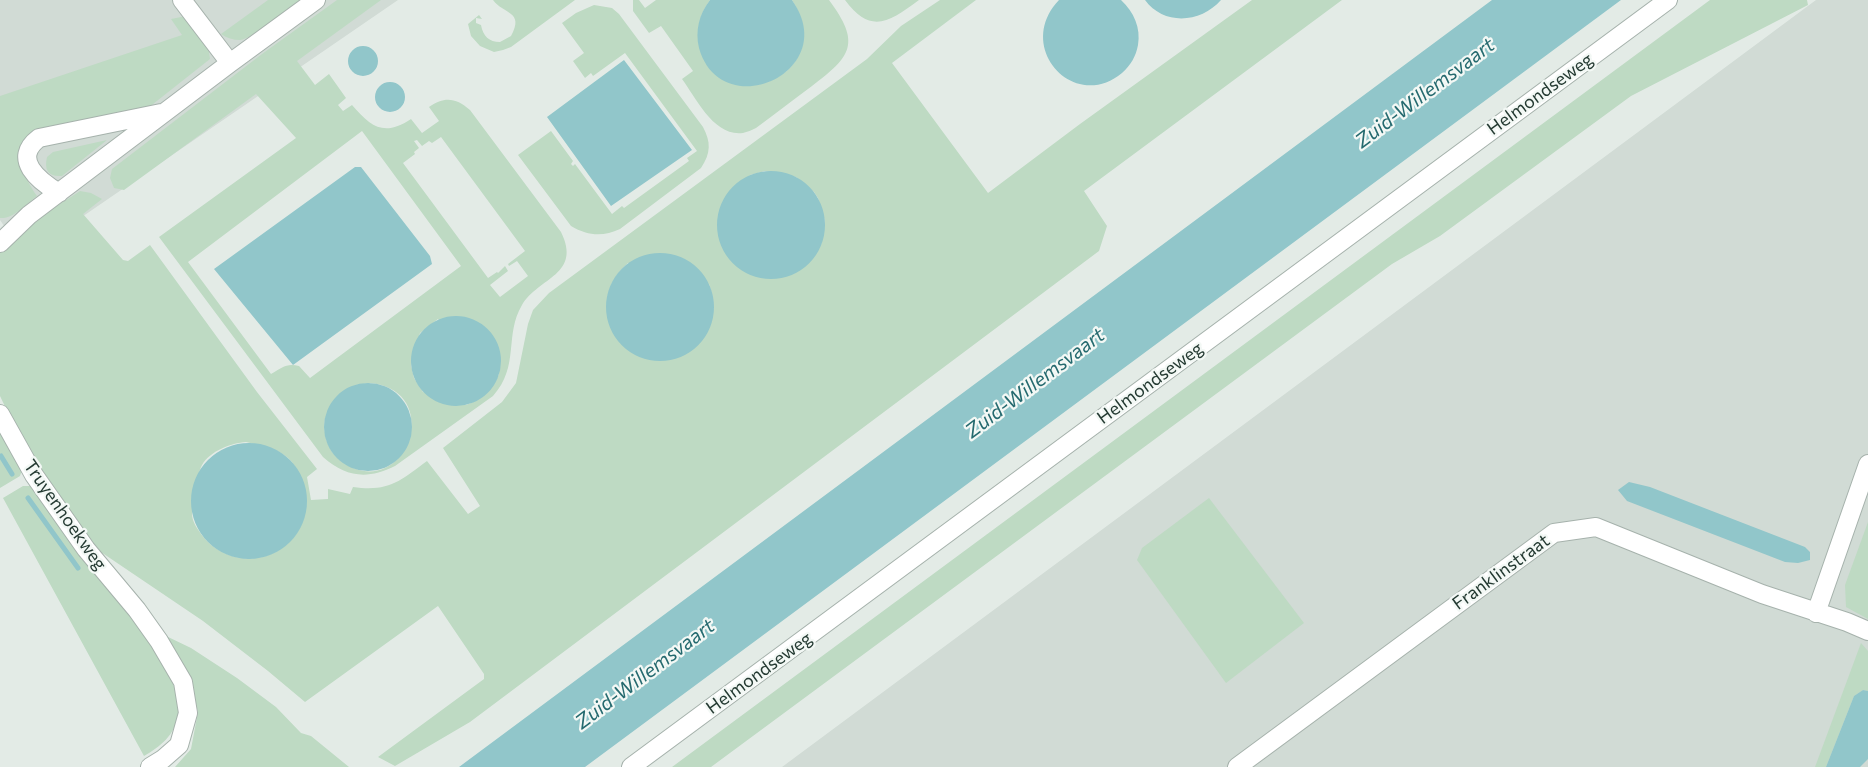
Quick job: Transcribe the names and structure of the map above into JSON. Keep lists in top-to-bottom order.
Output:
{
  "streets": {
    "street": ["Helmondseweg", "Truyenhoekweg", "Franklinstraat"]
  },
  "water": ["Zuid-Willemsvaart"]
}
